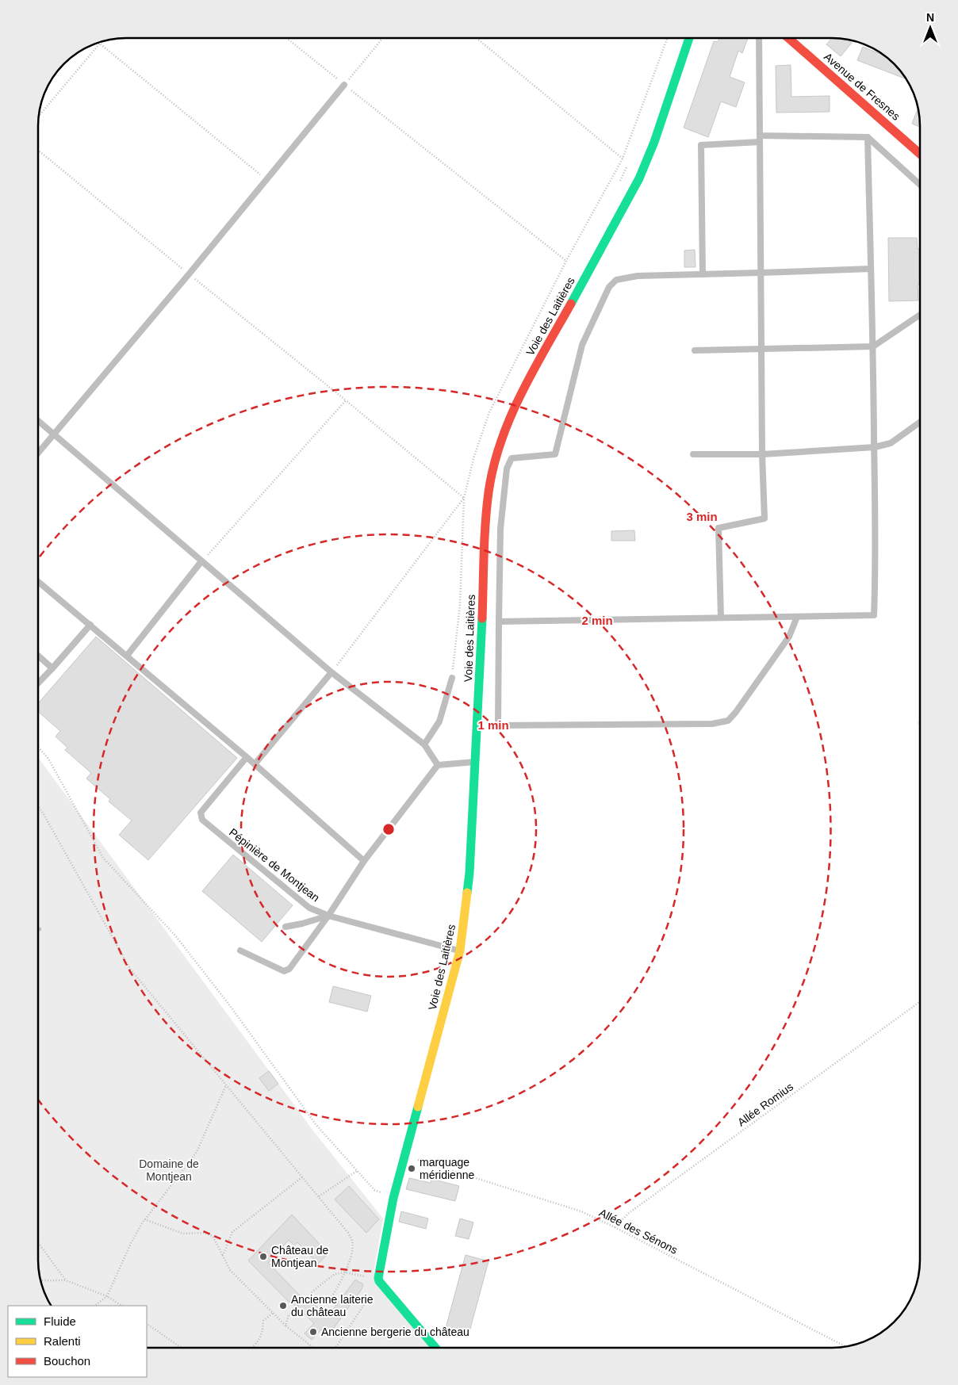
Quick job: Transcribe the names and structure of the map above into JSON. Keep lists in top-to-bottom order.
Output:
{
  "streets": {
    "street": ["Avenue de Fresnes", "Voie des Laitières"],
    "lane": ["Pépinière de Montjean"],
    "path": ["Allée Romius", "Allée des Sénons"]
  },
  "crossings": [
    ["Voie des Laitières", "Pépinière de Montjean"],
    ["Voie des Laitières", "Allée des Sénons"],
    ["Allée Romius", "Allée des Sénons"]
  ],
  "parks": ["Domaine de Montjean"],
  "places": [
    "marquage méridienne",
    "Château de Montjean",
    "Ancienne laiterie du château",
    "Ancienne bergerie du château"
  ],
  "legend": ["Fluide", "Ralenti", "Bouchon"],
  "north": "top",
  "rings": ["3 min", "2 min", "1 min"]
}
